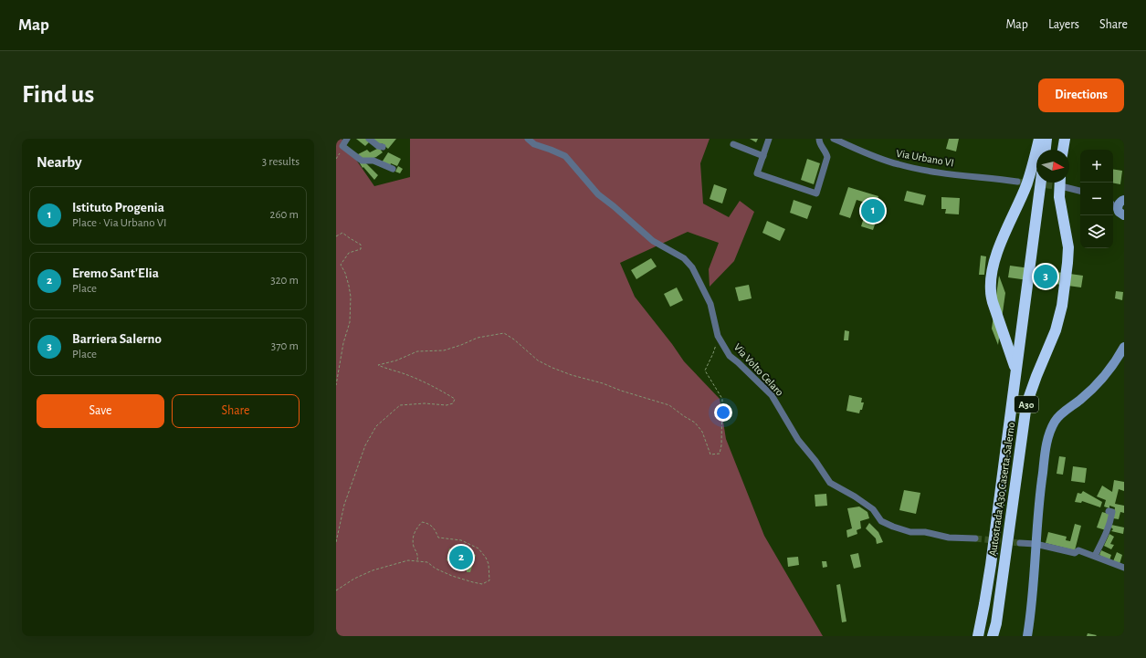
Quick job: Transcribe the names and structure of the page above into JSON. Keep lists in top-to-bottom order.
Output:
{
  "streets": {
    "highway": ["A30", "Autostrada A30 Caserta-Salerno"],
    "street": ["Via Urbano VI", "Via Volto Celaro"]
  },
  "north": "right",
  "page": {
    "header": "Map",
    "nav": ["Map", "Layers", "Share"],
    "buttons": [
      "Directions",
      ["Save", "Share"]
    ],
    "title": "Find us",
    "heading": ["Nearby", "3 results"],
    "map_buttons": ["+", "−"],
    "list": [
      {
        "mark": "1",
        "name": "Istituto Progenia",
        "note": "Place · Via Urbano VI",
        "value": "260 m"
      },
      {
        "mark": "2",
        "name": "Eremo Sant'Elia",
        "note": "Place",
        "value": "320 m"
      },
      {
        "mark": "3",
        "name": "Barriera Salerno",
        "note": "Place",
        "value": "370 m"
      }
    ],
    "pins": ["1", "3", "2"]
  }
}
